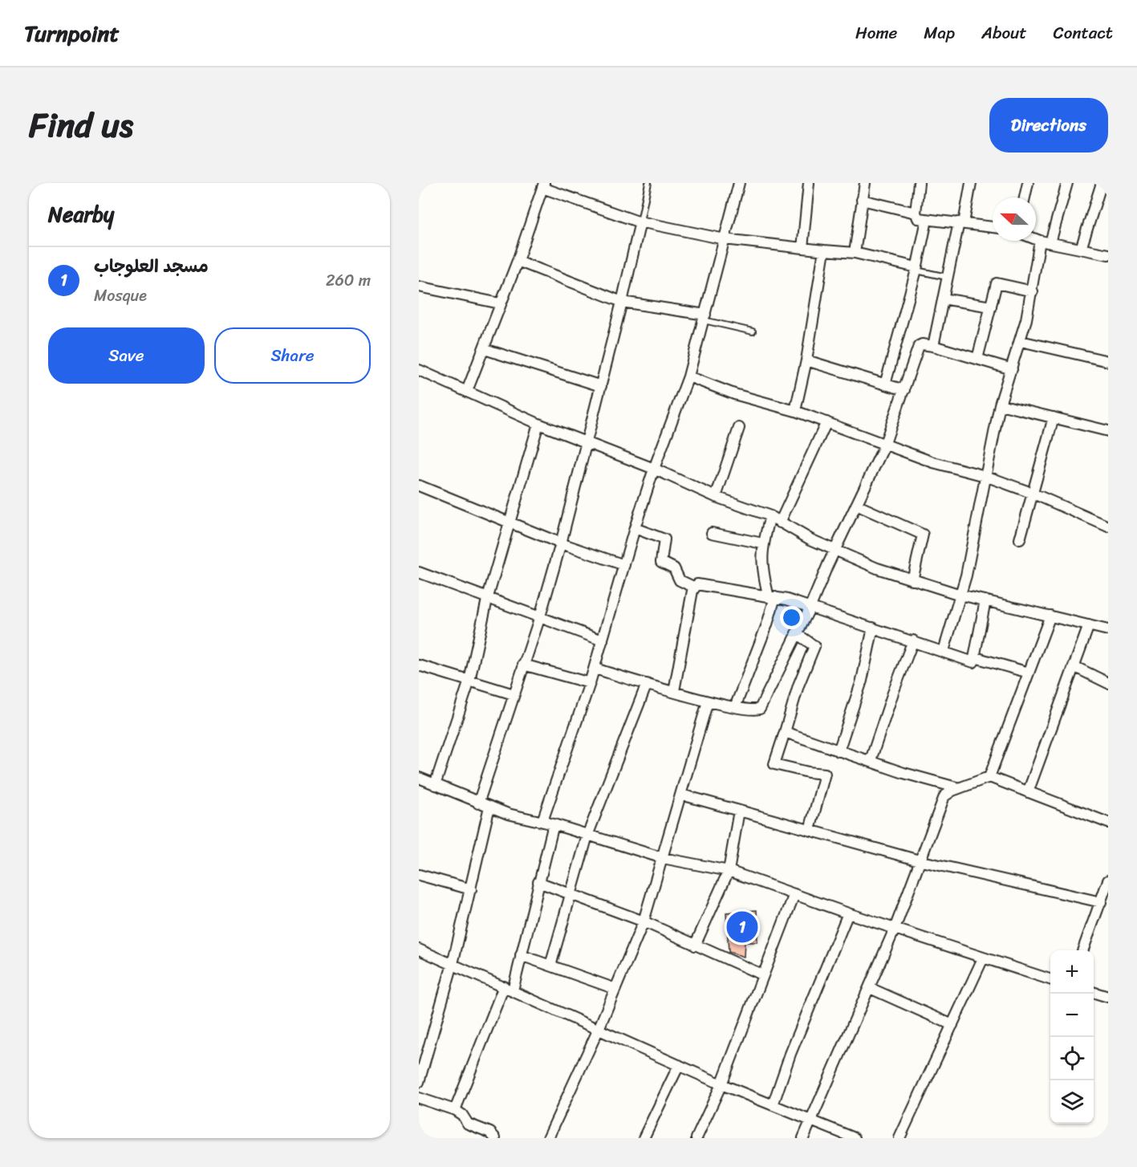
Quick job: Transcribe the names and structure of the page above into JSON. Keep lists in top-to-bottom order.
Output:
{
  "north": "left",
  "page": {
    "header": "Turnpoint",
    "nav": [
      "Home",
      "Map",
      "About",
      "Contact"
    ],
    "title": "Find us",
    "buttons": [
      "Directions",
      ["Save", "Share"]
    ],
    "heading": "Nearby",
    "list": [
      {
        "mark": "1",
        "name": "مسجد العلوجاب",
        "note": "Mosque",
        "value": "260 m"
      }
    ],
    "pins": "1",
    "map_buttons": ["+", "−"]
  }
}
